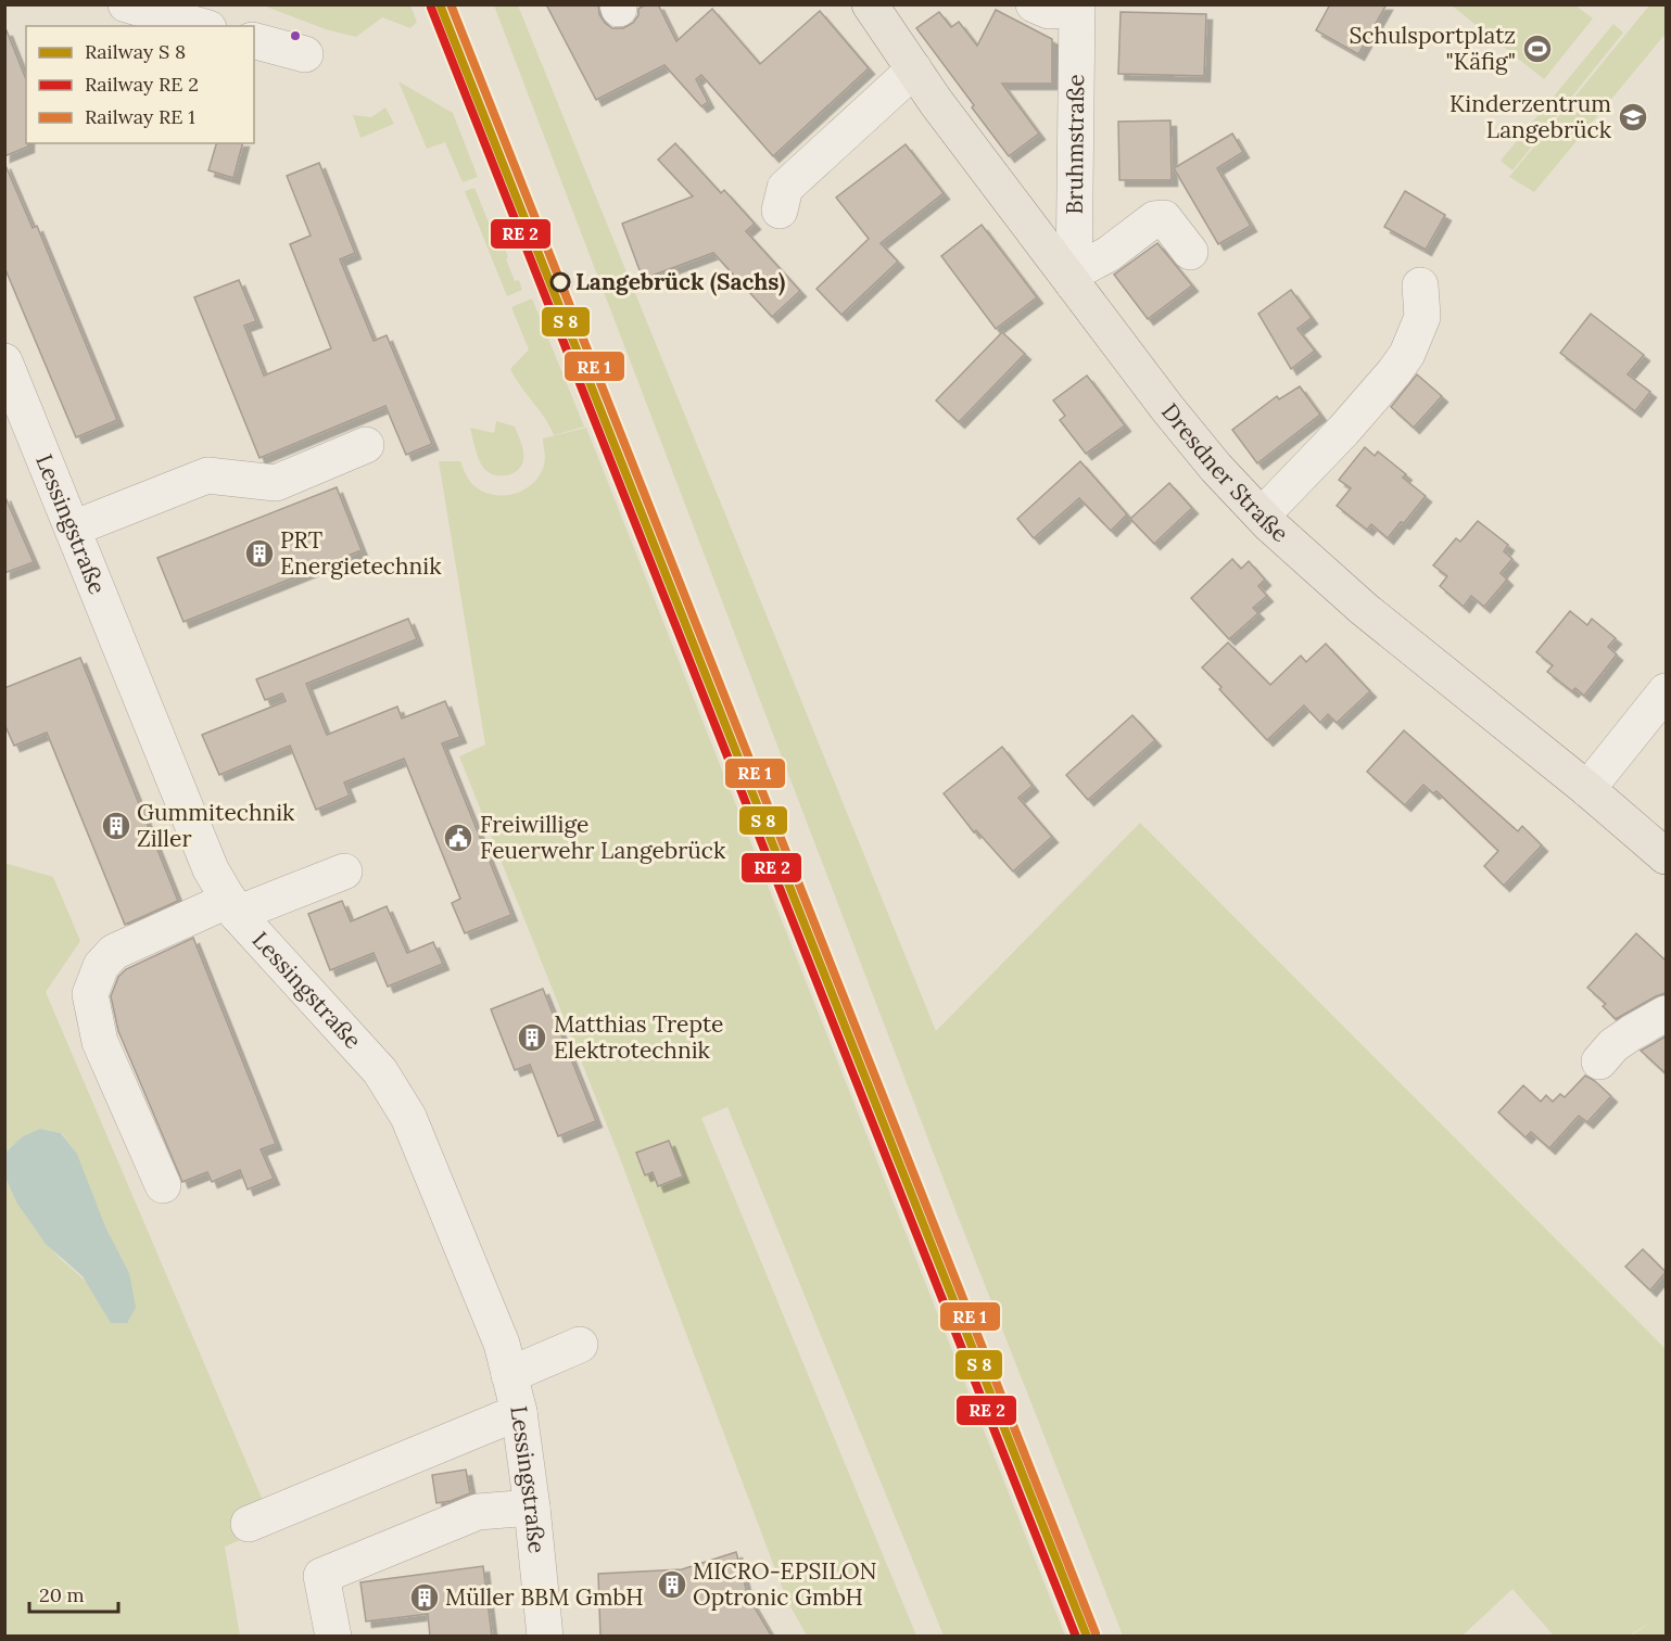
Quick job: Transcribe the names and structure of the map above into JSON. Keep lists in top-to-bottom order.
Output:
{
  "streets": {
    "main road": ["Dresdner Straße"],
    "street": ["Bruhmstraße", "Lessingstraße"]
  },
  "crossings": [
    ["Bruhmstraße", "Dresdner Straße"]
  ],
  "places": {
    "sports": ["Schulsportplatz \"Käfig\""],
    "school or university": ["Kinderzentrum Langebrück"],
    "other": ["Langebrück (Sachs)"],
    "building": [
      "PRT Energietechnik",
      "Gummitechnik Ziller",
      "Matthias Trepte Elektrotechnik",
      "MICRO-EPSILON Optronic GmbH",
      "Müller BBM GmbH"
    ],
    "public building": ["Freiwillige Feuerwehr Langebrück"]
  },
  "legend": ["Railway S 8", "Railway RE 2", "Railway RE 1"],
  "scale_bar": "20 m"
}
